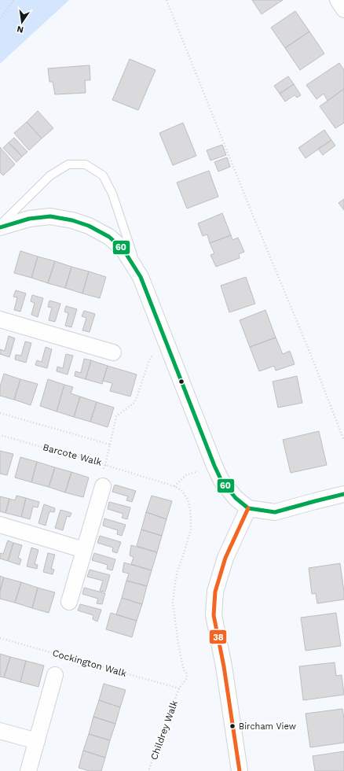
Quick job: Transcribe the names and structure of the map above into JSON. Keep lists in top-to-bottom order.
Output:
{
  "streets": {
    "path": ["Barcote Walk", "Cockington Walk", "Childrey Walk"]
  },
  "crossings": [
    ["Cockington Walk", "Childrey Walk"]
  ],
  "places": ["Bircham View"],
  "lines": ["transit line 60", "transit line 38"],
  "north": "bottom"
}
